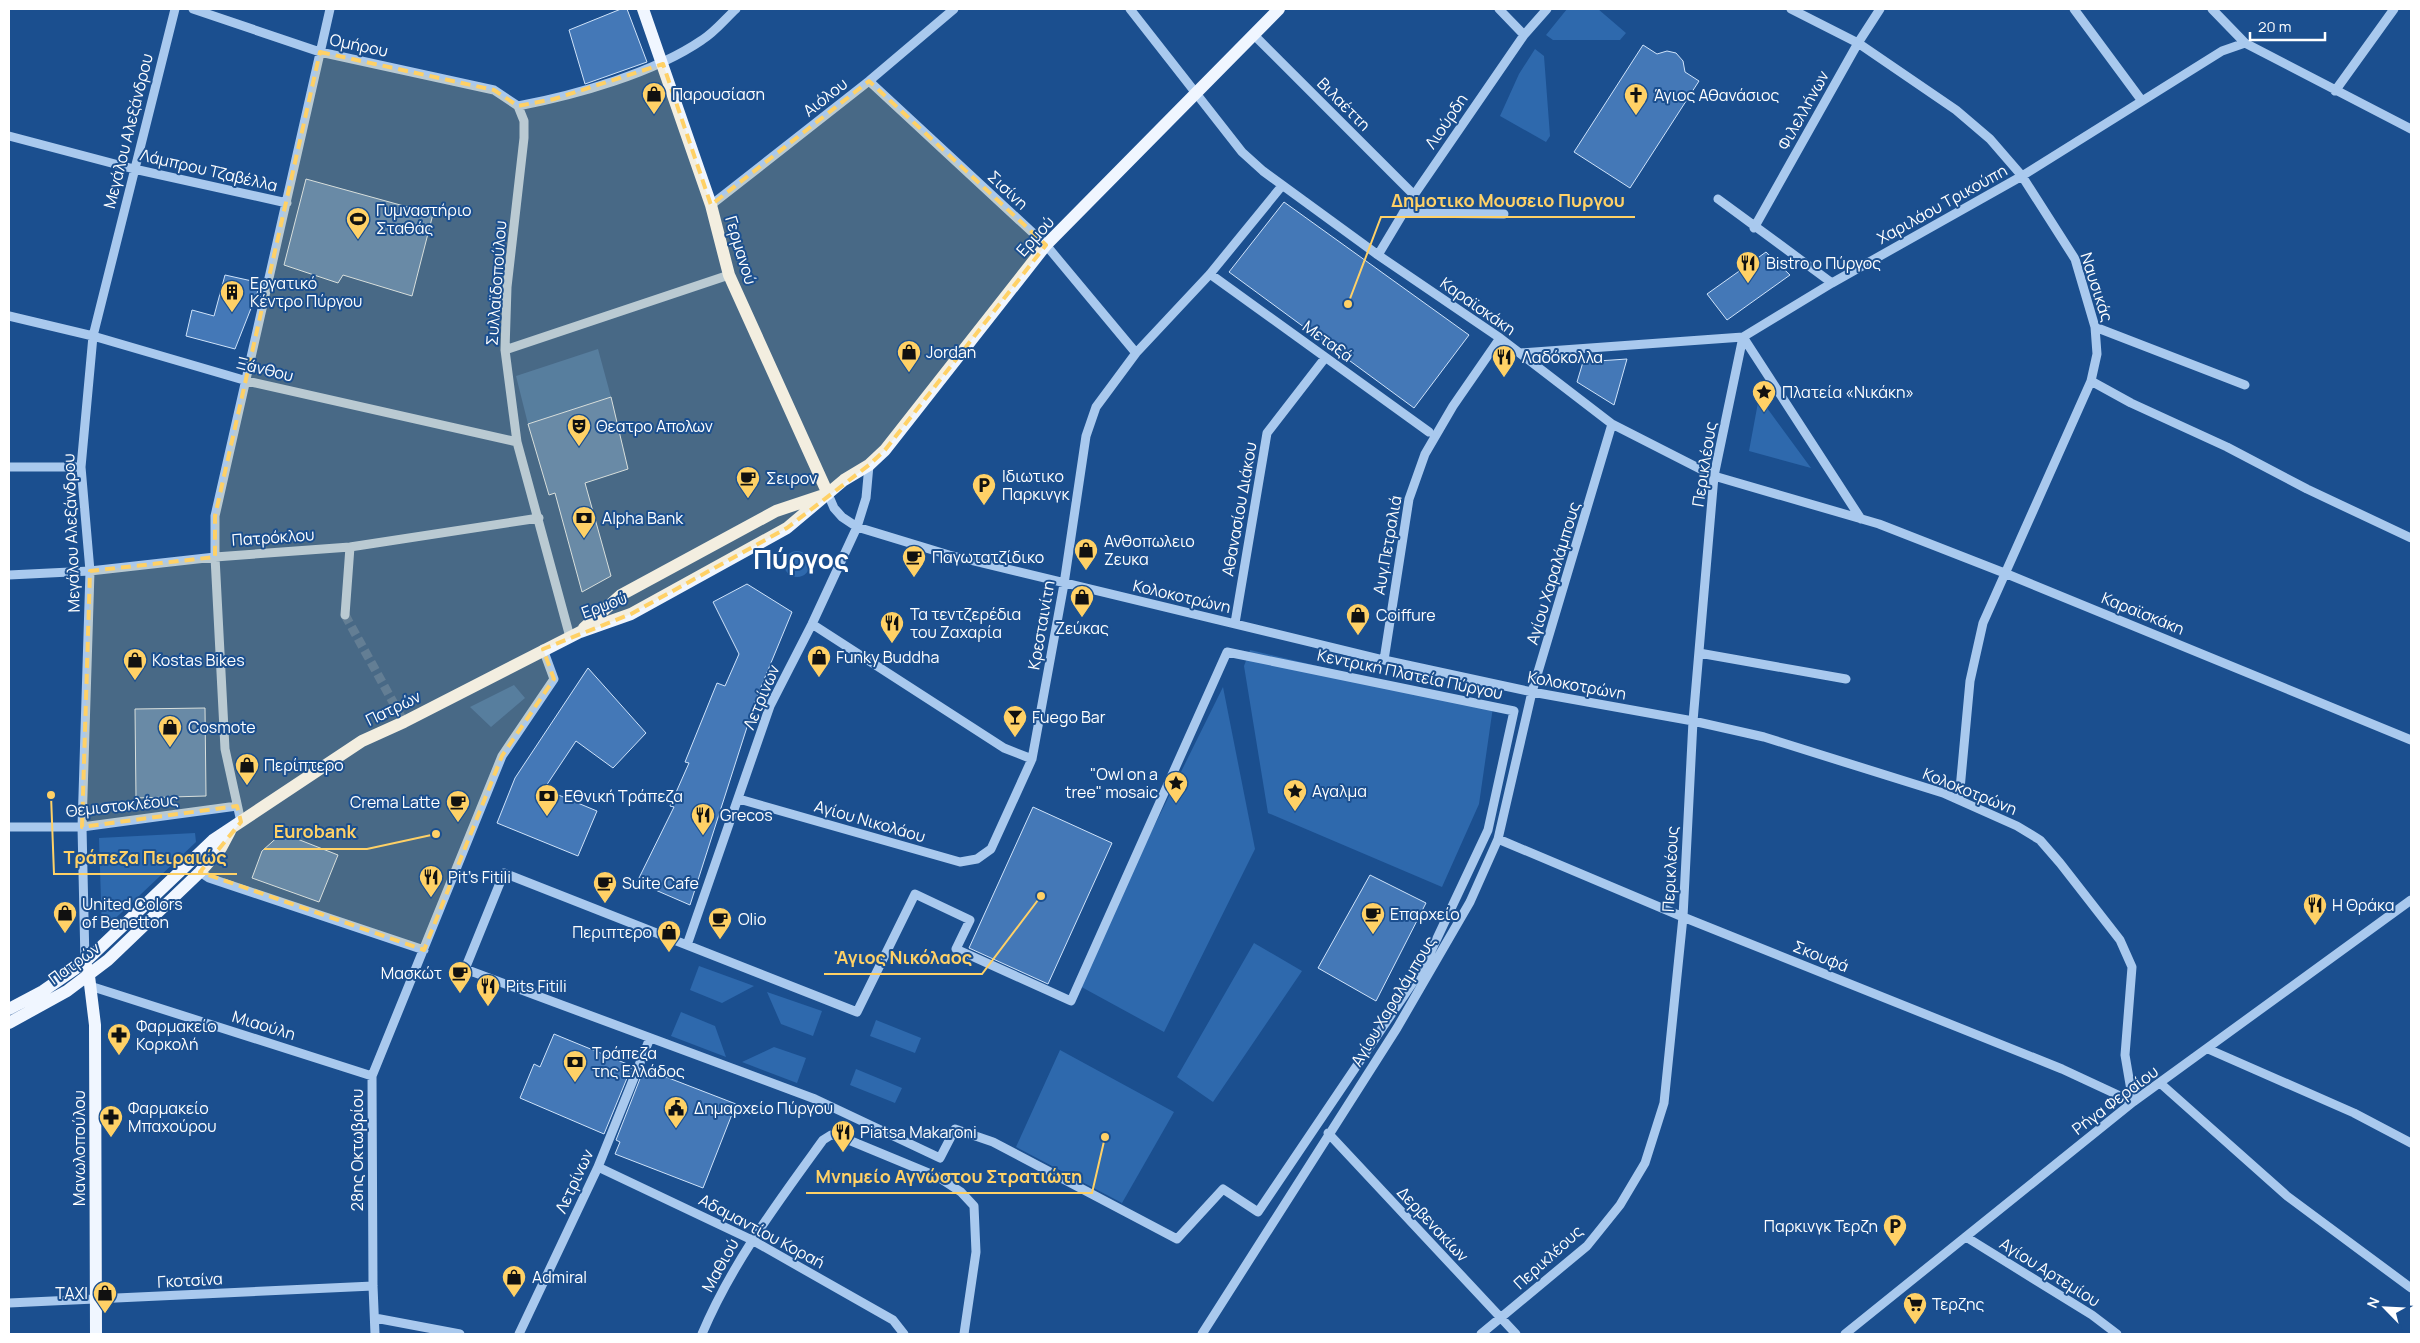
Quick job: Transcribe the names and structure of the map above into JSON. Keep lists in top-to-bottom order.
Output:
{
  "streets": {
    "main road": [
      "Ερμού",
      "Γερμανού",
      "Πατρών",
      "Μανωλοπούλου"
    ],
    "street": [
      "Ομήρου",
      "Αιόλου",
      "Βιλαέττη",
      "Φιλελλήνων",
      "Λιούρδη",
      "Μεγάλου Αλεξάνδρου",
      "Λάμπρου Τζαβέλλα",
      "Σισίνη",
      "Χαριλάου Τρικούπη",
      "Συλλαϊδοπούλου",
      "Ναυσικάς",
      "Καραϊσκάκη",
      "Μεταξά",
      "Ξάνθου",
      "Περικλέους",
      "Αθανασίου Διάκου",
      "Πατρόκλου",
      "Αυγ.Πετραλιά",
      "Αγίου Χαραλάμπους",
      "Κολοκοτρώνη",
      "Κρεσταινίτη",
      "Κεντρική Πλατεία Πύργου",
      "Λετρίνων",
      "Θεμιστοκλέους",
      "Αγίου Νικολάου",
      "Σκουφά",
      "Μιαούλη",
      "Ρήγα Φεραίου",
      "28ης Οκτωβρίου",
      "Δερβενακίων",
      "Αδαμαντίου Κοραή",
      "Μαθιού",
      "Αγίου Αρτεμίου",
      "Γκοτσίνα"
    ]
  },
  "crossings": [
    ["Ομήρου", "Συλλαϊδοπούλου"],
    ["Αιόλου", "Σισίνη"],
    ["Αιόλου", "Γερμανού"],
    ["Βιλαέττη", "Λιούρδη"],
    ["Βιλαέττη", "Ερμού"],
    ["Φιλελλήνων", "Ναυσικάς"],
    ["Λιούρδη", "Καραϊσκάκη"],
    ["Μεγάλου Αλεξάνδρου", "Λάμπρου Τζαβέλλα"],
    ["Μεγάλου Αλεξάνδρου", "Ξάνθου"],
    ["Μεγάλου Αλεξάνδρου", "Πατρόκλου"],
    ["Μεγάλου Αλεξάνδρου", "Πατρών"],
    ["Μεγάλου Αλεξάνδρου", "Θεμιστοκλέους"],
    ["Μεγάλου Αλεξάνδρου", "Μανωλοπούλου"],
    ["Σισίνη", "Ερμού"],
    ["Σισίνη", "Κρεσταινίτη"],
    ["Χαριλάου Τρικούπη", "Ναυσικάς"],
    ["Χαριλάου Τρικούπη", "Καραϊσκάκη"],
    ["Χαριλάου Τρικούπη", "Περικλέους"],
    ["Ερμού", "Γερμανού"],
    ["Ερμού", "Συλλαϊδοπούλου"],
    ["Ερμού", "Καραϊσκάκη"],
    ["Ερμού", "Κολοκοτρώνη"],
    ["Ερμού", "Λετρίνων"],
    ["Ερμού", "Πατρών"],
    ["Γερμανού", "Κολοκοτρώνη"],
    ["Συλλαϊδοπούλου", "Ξάνθου"],
    ["Συλλαϊδοπούλου", "Πατρόκλου"],
    ["Συλλαϊδοπούλου", "Πατρών"],
    ["Ναυσικάς", "Καραϊσκάκη"],
    ["Ναυσικάς", "Κολοκοτρώνη"],
    ["Καραϊσκάκη", "Περικλέους"],
    ["Καραϊσκάκη", "Αυγ.Πετραλιά"],
    ["Καραϊσκάκη", "Αγίου Χαραλάμπους"],
    ["Μεταξά", "Αθανασίου Διάκου"],
    ["Μεταξά", "Κρεσταινίτη"],
    ["Περικλέους", "Κολοκοτρώνη"],
    ["Περικλέους", "Σκουφά"],
    ["Περικλέους", "Δερβενακίων"],
    ["Αθανασίου Διάκου", "Κολοκοτρώνη"],
    ["Αυγ.Πετραλιά", "Κολοκοτρώνη"],
    ["Αγίου Χαραλάμπους", "Κολοκοτρώνη"],
    ["Αγίου Χαραλάμπους", "Σκουφά"],
    ["Αγίου Χαραλάμπους", "Δερβενακίων"],
    ["Κολοκοτρώνη", "Κρεσταινίτη"],
    ["Κολοκοτρώνη", "Λετρίνων"],
    ["Κολοκοτρώνη", "Σκουφά"],
    ["Κολοκοτρώνη", "Ρήγα Φεραίου"],
    ["Κρεσταινίτη", "Αγίου Νικολάου"],
    ["Κεντρική Πλατεία Πύργου", "Λετρίνων"],
    ["Λετρίνων", "Αγίου Νικολάου"],
    ["Λετρίνων", "Αδαμαντίου Κοραή"],
    ["Πατρών", "Μιαούλη"],
    ["Πατρών", "Μανωλοπούλου"],
    ["Πατρών", "28ης Οκτωβρίου"],
    ["Σκουφά", "Ρήγα Φεραίου"],
    ["Μιαούλη", "Μανωλοπούλου"],
    ["Μιαούλη", "28ης Οκτωβρίου"],
    ["Ρήγα Φεραίου", "Αγίου Αρτεμίου"],
    ["Μανωλοπούλου", "Γκοτσίνα"],
    ["28ης Οκτωβρίου", "Γκοτσίνα"],
    ["Αδαμαντίου Κοραή", "Μαθιού"]
  ],
  "districts": ["Πύργος"],
  "places": {
    "shop": [
      "Παρουσίαση",
      "Jordan",
      "Ανθοπωλειο Ζευκα",
      "Ζεύκας",
      "Coiffure",
      "Funky Buddha",
      "Kostas Bikes",
      "Cosmote",
      "Περίπτερο",
      "United Colors of Benetton",
      "Περιπτερο",
      "Admiral",
      "TAXI"
    ],
    "church": ["Άγιος Αθανάσιος"],
    "sports": ["Γυμναστήριο Σταθάς"],
    "restaurant": [
      "Bistro ο Πύργος",
      "Λαδόκολλα",
      "Τα τεντζερέδια του Ζαχαρία",
      "Grecos",
      "Pit's Fitili",
      "Η Θράκα",
      "Pits Fitili",
      "Piatsa Makaroni"
    ],
    "other": [
      "Δημοτικο Μουσειο Πυργου",
      "Τράπεζα Πειραιώς",
      "Eurobank",
      "'Αγιος Νικόλαος",
      "Μνημείο Αγνώστου Στρατιώτη"
    ],
    "building": ["Εργατικό Κέντρο Πύργου"],
    "place": ["Πλατεία «Νικάκη»", "\"Owl on a tree\" mosaic", "Αγαλμα"],
    "theatre": ["Θεατρο Απολων"],
    "cafe": [
      "Σειρον",
      "Παγωτατζίδικο",
      "Crema Latte",
      "Suite Cafe",
      "Επαρχείο",
      "Olio",
      "Mασκώτ"
    ],
    "parking": ["Ιδιωτικο Παρκινγκ", "Παρκινγκ Τερζη"],
    "bank": ["Alpha Bank", "Εθνική Τράπεζα", "Τράπεζα της Ελλάδος"],
    "bar": ["Fuego Bar"],
    "pharmacy": ["Φαρμακείο Κορκολή", "Φαρμακείο Μπαχούρου"],
    "public building": ["Δημαρχείο Πύργου"],
    "supermarket": ["Τερζης"]
  },
  "scale_bar": "20 m",
  "north": "top left"
}
